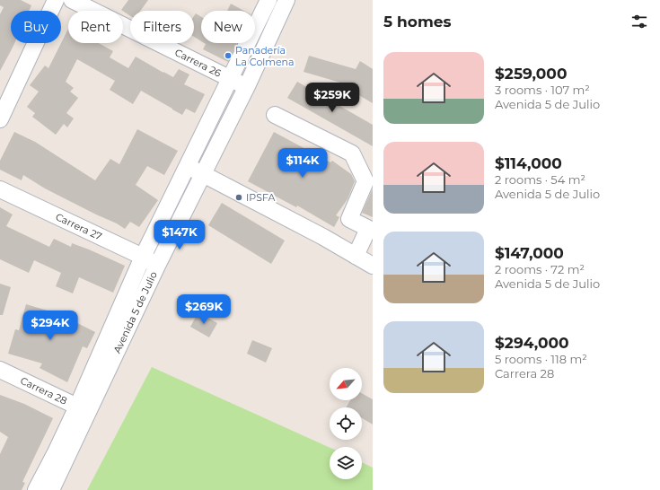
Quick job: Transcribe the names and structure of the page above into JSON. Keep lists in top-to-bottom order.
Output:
{
  "streets": {
    "street": [
      "Carrera 26",
      "Carrera 27",
      "Avenida 5 de Julio",
      "Carrera 28"
    ]
  },
  "crossings": [
    ["Carrera 26", "Avenida 5 de Julio"],
    ["Carrera 27", "Avenida 5 de Julio"],
    ["Avenida 5 de Julio", "Carrera 28"]
  ],
  "places": ["Panadería La Colmena", "IPSFA"],
  "north": "bottom left",
  "page": {
    "heading": "5 homes",
    "chip": [
      "Buy",
      "Rent",
      "Filters",
      "New"
    ],
    "list": [
      {
        "name": "$259,000",
        "note": "3 rooms · 107 m² · Avenida 5 de Julio"
      },
      {
        "name": "$114,000",
        "note": "2 rooms · 54 m² · Avenida 5 de Julio"
      },
      {
        "name": "$147,000",
        "note": "2 rooms · 72 m² · Avenida 5 de Julio"
      },
      {
        "name": "$294,000",
        "note": "5 rooms · 118 m² · Carrera 28"
      }
    ],
    "price": [
      "$259K",
      "$114K",
      "$147K",
      "$269K",
      "$294K"
    ]
  }
}
